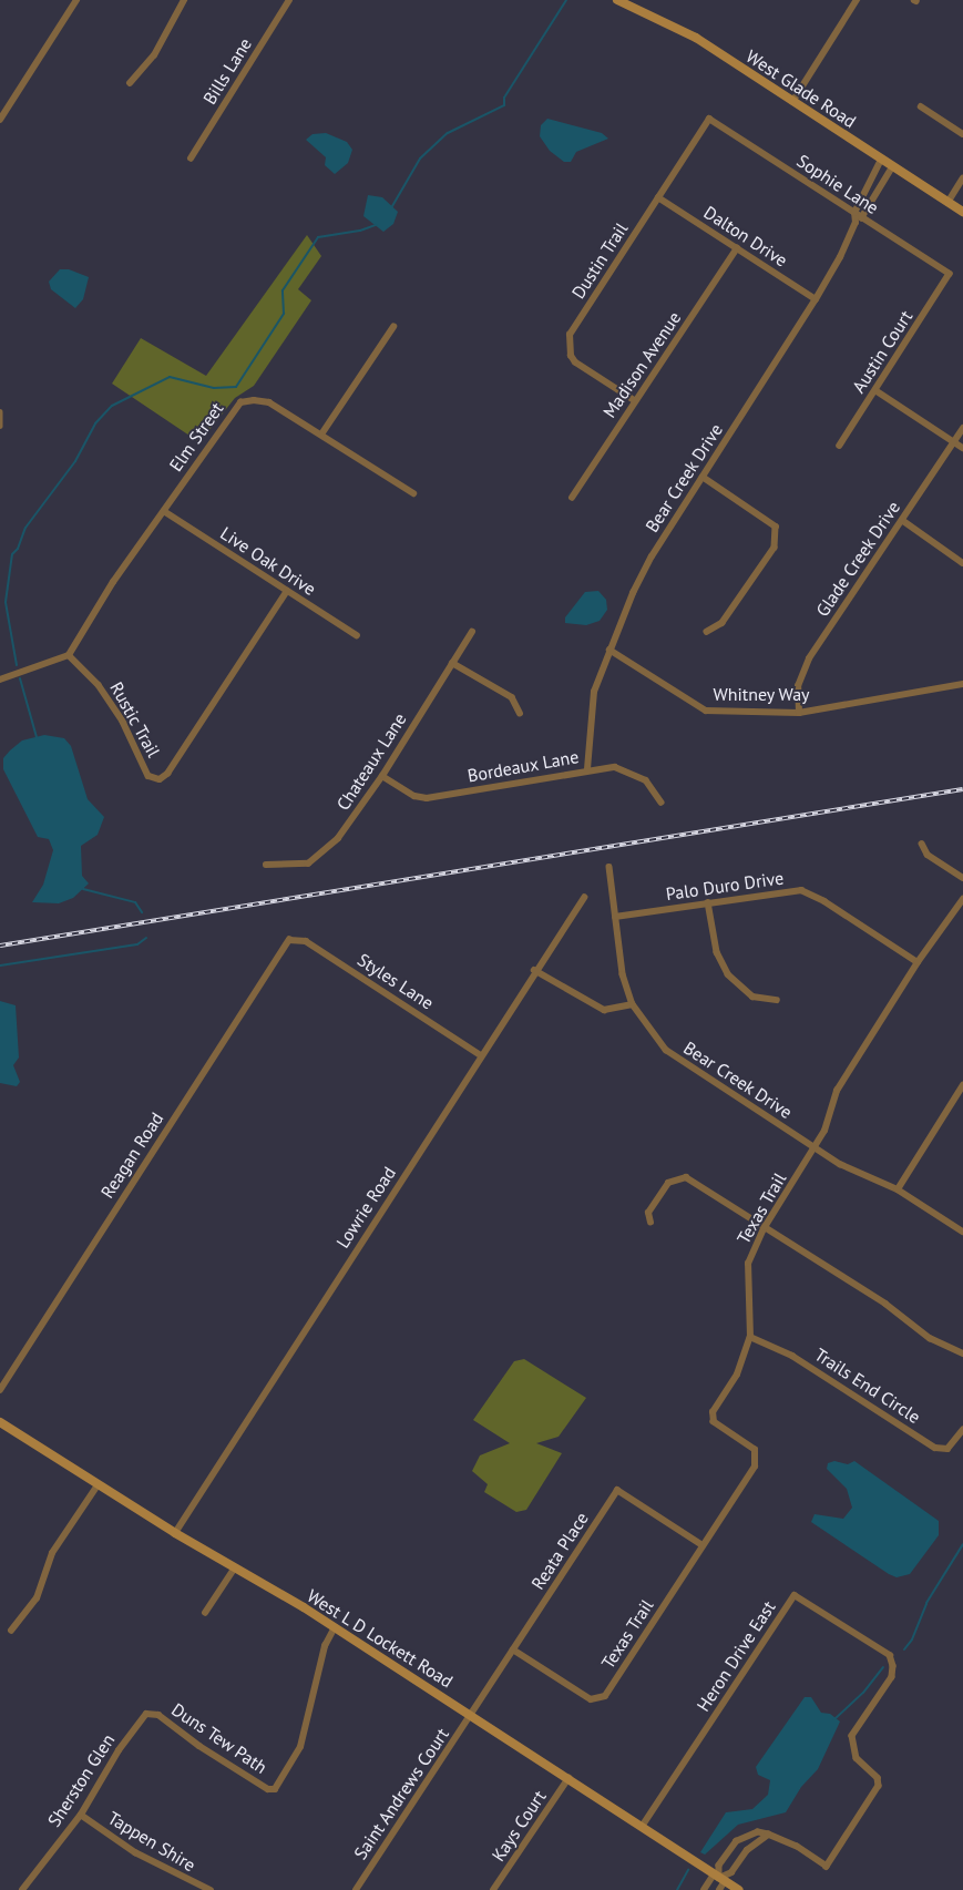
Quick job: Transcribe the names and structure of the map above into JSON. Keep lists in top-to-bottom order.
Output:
{
  "streets": {
    "main road": ["West Glade Road", "West L D Lockett Road"],
    "street": [
      "Bills Lane",
      "Sophie Lane",
      "Dalton Drive",
      "Dustin Trail",
      "Austin Court",
      "Madison Avenue",
      "Elm Street",
      "Bear Creek Drive",
      "Glade Creek Drive",
      "Live Oak Drive",
      "Whitney Way",
      "Rustic Trail",
      "Chateaux Lane",
      "Bordeaux Lane",
      "Palo Duro Drive",
      "Styles Lane",
      "Reagan Road",
      "Lowrie Road",
      "Texas Trail",
      "Trails End Circle",
      "Reata Place",
      "Heron Drive East",
      "Duns Tew Path",
      "Sherston Glen",
      "Saint Andrews Court",
      "Kays Court",
      "Tappen Shire"
    ]
  },
  "crossings": [
    ["West Glade Road", "Bear Creek Drive"],
    ["Sophie Lane", "Dustin Trail"],
    ["Sophie Lane", "Austin Court"],
    ["Sophie Lane", "Bear Creek Drive"],
    ["Dalton Drive", "Dustin Trail"],
    ["Dalton Drive", "Madison Avenue"],
    ["Dalton Drive", "Bear Creek Drive"],
    ["Dustin Trail", "Madison Avenue"],
    ["Elm Street", "Live Oak Drive"],
    ["Elm Street", "Rustic Trail"],
    ["Bear Creek Drive", "Whitney Way"],
    ["Bear Creek Drive", "Bordeaux Lane"],
    ["Bear Creek Drive", "Palo Duro Drive"],
    ["Bear Creek Drive", "Texas Trail"],
    ["Glade Creek Drive", "Whitney Way"],
    ["Live Oak Drive", "Rustic Trail"],
    ["Chateaux Lane", "Bordeaux Lane"],
    ["Palo Duro Drive", "Texas Trail"],
    ["Styles Lane", "Reagan Road"],
    ["Styles Lane", "Lowrie Road"],
    ["Lowrie Road", "West L D Lockett Road"],
    ["Texas Trail", "Trails End Circle"],
    ["Texas Trail", "Reata Place"],
    ["Reata Place", "West L D Lockett Road"],
    ["Reata Place", "Saint Andrews Court"],
    ["West L D Lockett Road", "Heron Drive East"],
    ["West L D Lockett Road", "Duns Tew Path"],
    ["West L D Lockett Road", "Saint Andrews Court"],
    ["West L D Lockett Road", "Kays Court"],
    ["Duns Tew Path", "Sherston Glen"],
    ["Sherston Glen", "Tappen Shire"]
  ]
}
